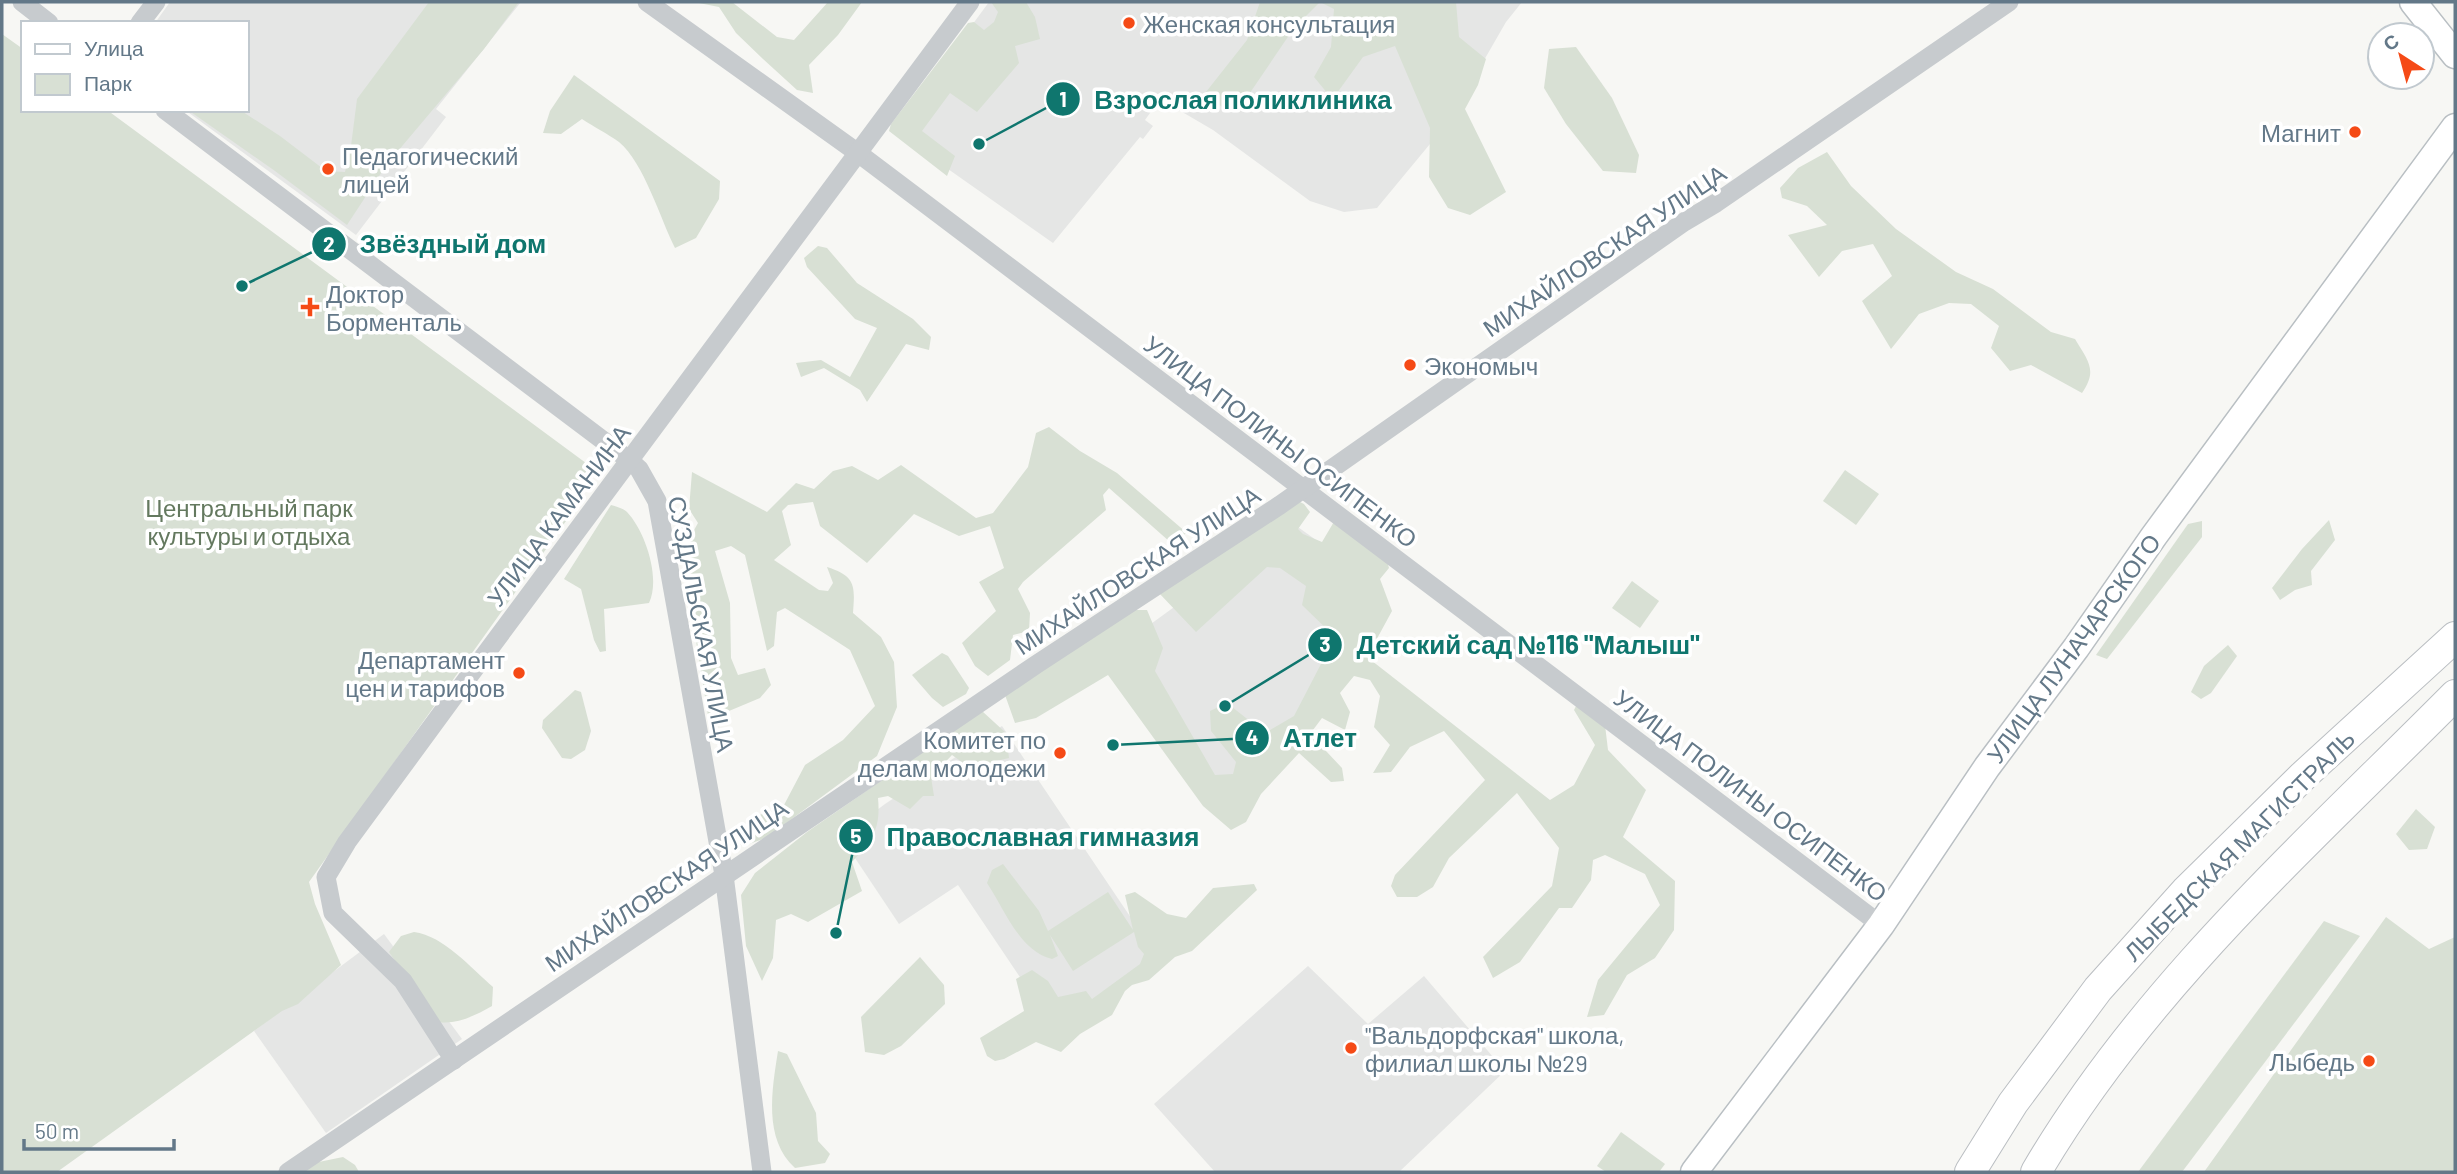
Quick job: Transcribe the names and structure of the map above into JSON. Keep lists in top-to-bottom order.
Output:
{
  "streets": {
    "main road": ["УЛИЦА ЛУНАЧАРСКОГО", "ЛЫБЕДСКАЯ МАГИСТРАЛЬ"],
    "street": [
      "МИХАЙЛОВСКАЯ УЛИЦА",
      "УЛИЦА ПОЛИНЫ ОСИПЕНКО",
      "УЛИЦА КАМАНИНА",
      "СУЗДАЛЬСКАЯ УЛИЦА"
    ]
  },
  "crossings": [
    ["МИХАЙЛОВСКАЯ УЛИЦА", "УЛИЦА ПОЛИНЫ ОСИПЕНКО"],
    ["МИХАЙЛОВСКАЯ УЛИЦА", "УЛИЦА КАМАНИНА"],
    ["МИХАЙЛОВСКАЯ УЛИЦА", "СУЗДАЛЬСКАЯ УЛИЦА"],
    ["УЛИЦА ПОЛИНЫ ОСИПЕНКО", "УЛИЦА КАМАНИНА"],
    ["УЛИЦА ПОЛИНЫ ОСИПЕНКО", "УЛИЦА ЛУНАЧАРСКОГО"],
    ["УЛИЦА КАМАНИНА", "СУЗДАЛЬСКАЯ УЛИЦА"]
  ],
  "parks": ["Центральный парк культуры и отдыха"],
  "places": {
    "other": [
      "Женская консультация",
      "Магнит",
      "Взрослая поликлиника",
      "Педагогический лицей",
      "Звёздный дом",
      "Экономыч",
      "Департамент цен и тарифов",
      "Детский сад №116 \"Малыш\"",
      "Атлет",
      "Комитет по делам молодежи",
      "Православная гимназия",
      "\"Вальдорфская\" школа, филиал школы №29",
      "Лыбедь"
    ],
    "health": ["Доктор Борменталь"]
  },
  "legend": ["Улица", "Парк"],
  "scale_bar": "50 m",
  "north": "top left"
}
